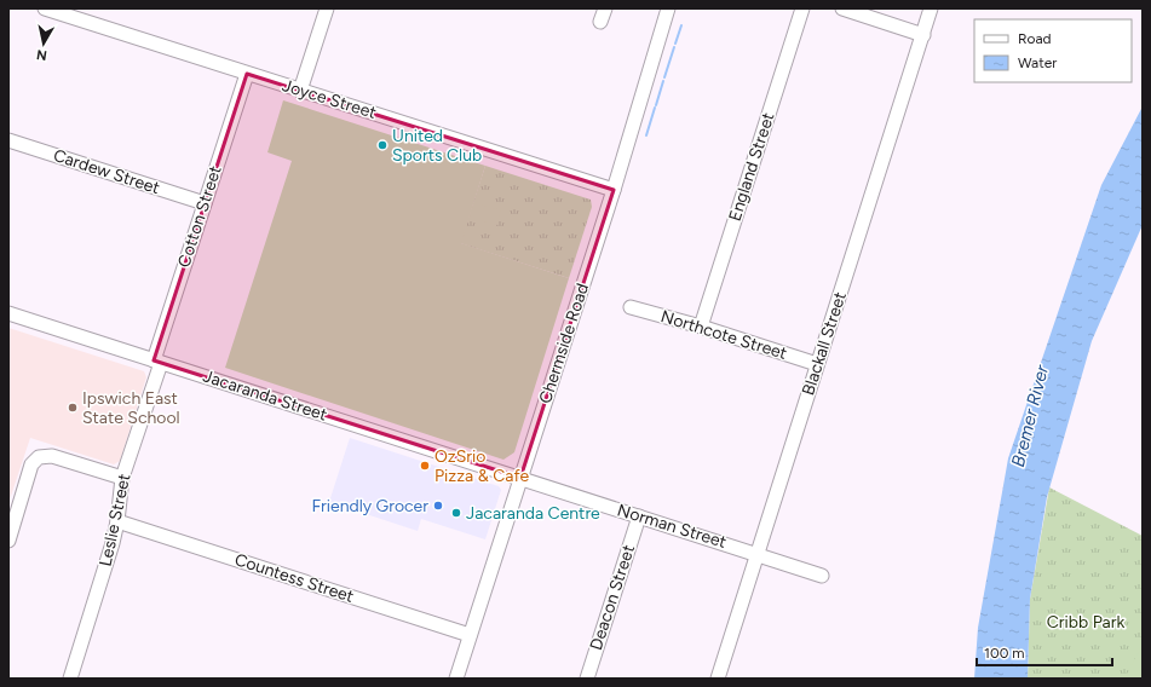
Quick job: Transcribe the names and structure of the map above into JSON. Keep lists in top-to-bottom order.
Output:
{
  "streets": {
    "street": [
      "Joyce Street",
      "England Street",
      "Cardew Street",
      "Cotton Street",
      "Northcote Street",
      "Chermside Road",
      "Blackall Street",
      "Jacaranda Street",
      "Leslie Street",
      "Norman Street",
      "Countess Street",
      "Deacon Street"
    ]
  },
  "crossings": [
    ["Joyce Street", "Cotton Street"],
    ["Joyce Street", "Chermside Road"],
    ["England Street", "Northcote Street"],
    ["Cardew Street", "Cotton Street"],
    ["Cotton Street", "Jacaranda Street"],
    ["Cotton Street", "Leslie Street"],
    ["Northcote Street", "Blackall Street"],
    ["Chermside Road", "Jacaranda Street"],
    ["Chermside Road", "Norman Street"],
    ["Chermside Road", "Countess Street"],
    ["Blackall Street", "Norman Street"],
    ["Jacaranda Street", "Leslie Street"],
    ["Jacaranda Street", "Norman Street"],
    ["Leslie Street", "Countess Street"],
    ["Norman Street", "Deacon Street"]
  ],
  "water": ["Bremer River"],
  "parks": ["Cribb Park"],
  "places": [
    "United Sports Club",
    "Ipswich East State School",
    "OzSrio Pizza & Cafe",
    "Friendly Grocer",
    "Jacaranda Centre"
  ],
  "legend": ["Road", "Water"],
  "scale_bar": "100 m",
  "north": "bottom"
}
